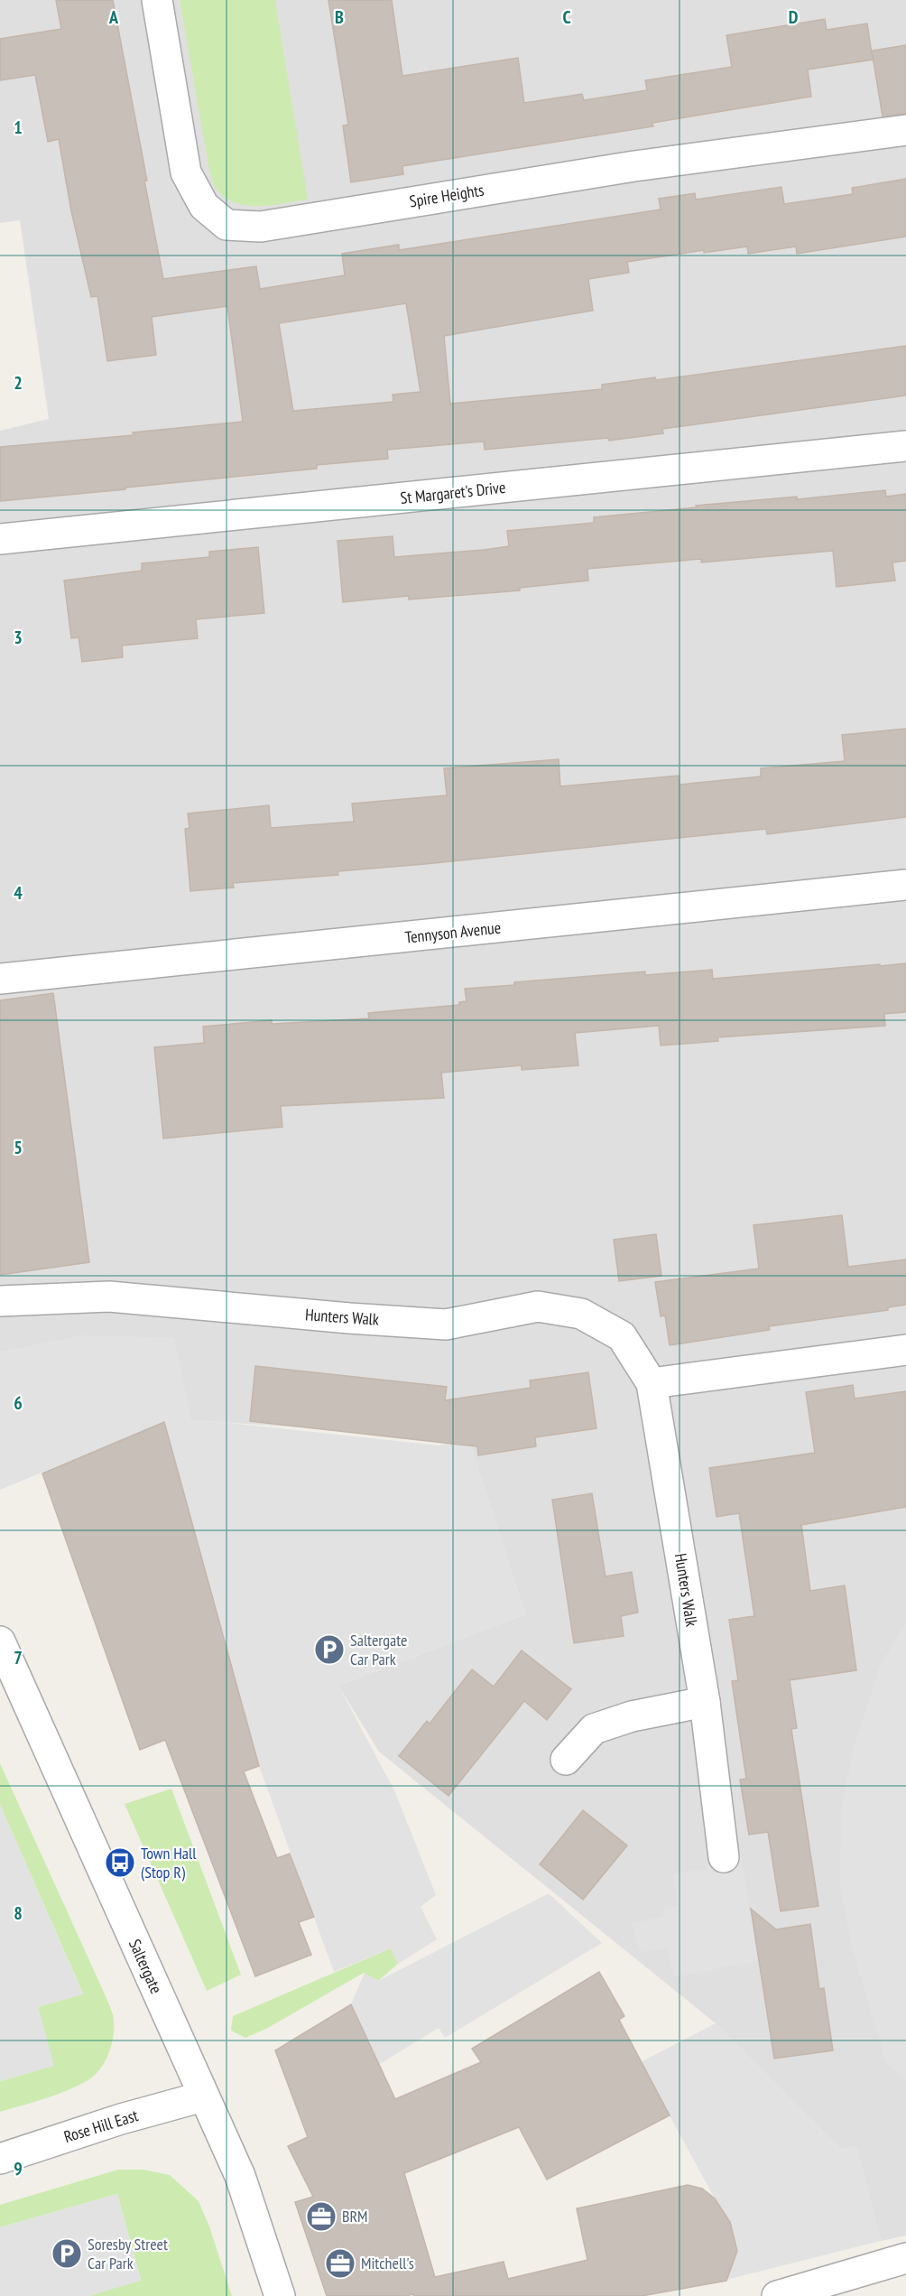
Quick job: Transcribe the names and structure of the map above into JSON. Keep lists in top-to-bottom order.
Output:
{
  "streets": {
    "street": [
      "Spire Heights",
      "St Margaret's Drive",
      "Tennyson Avenue",
      "Hunters Walk",
      "Saltergate",
      "Rose Hill East"
    ]
  },
  "crossings": [
    ["Saltergate", "Rose Hill East"]
  ],
  "places": {
    "parking": ["Saltergate Car Park", "Soresby Street Car Park"],
    "bus stop": ["Town Hall (Stop R)"],
    "office": ["BRM", "Mitchell's"]
  },
  "grid": {
    "columns": [
      "A",
      "B",
      "C",
      "D"
    ],
    "rows": [
      "1",
      "2",
      "3",
      "4",
      "5",
      "6",
      "7",
      "8",
      "9"
    ]
  }
}
